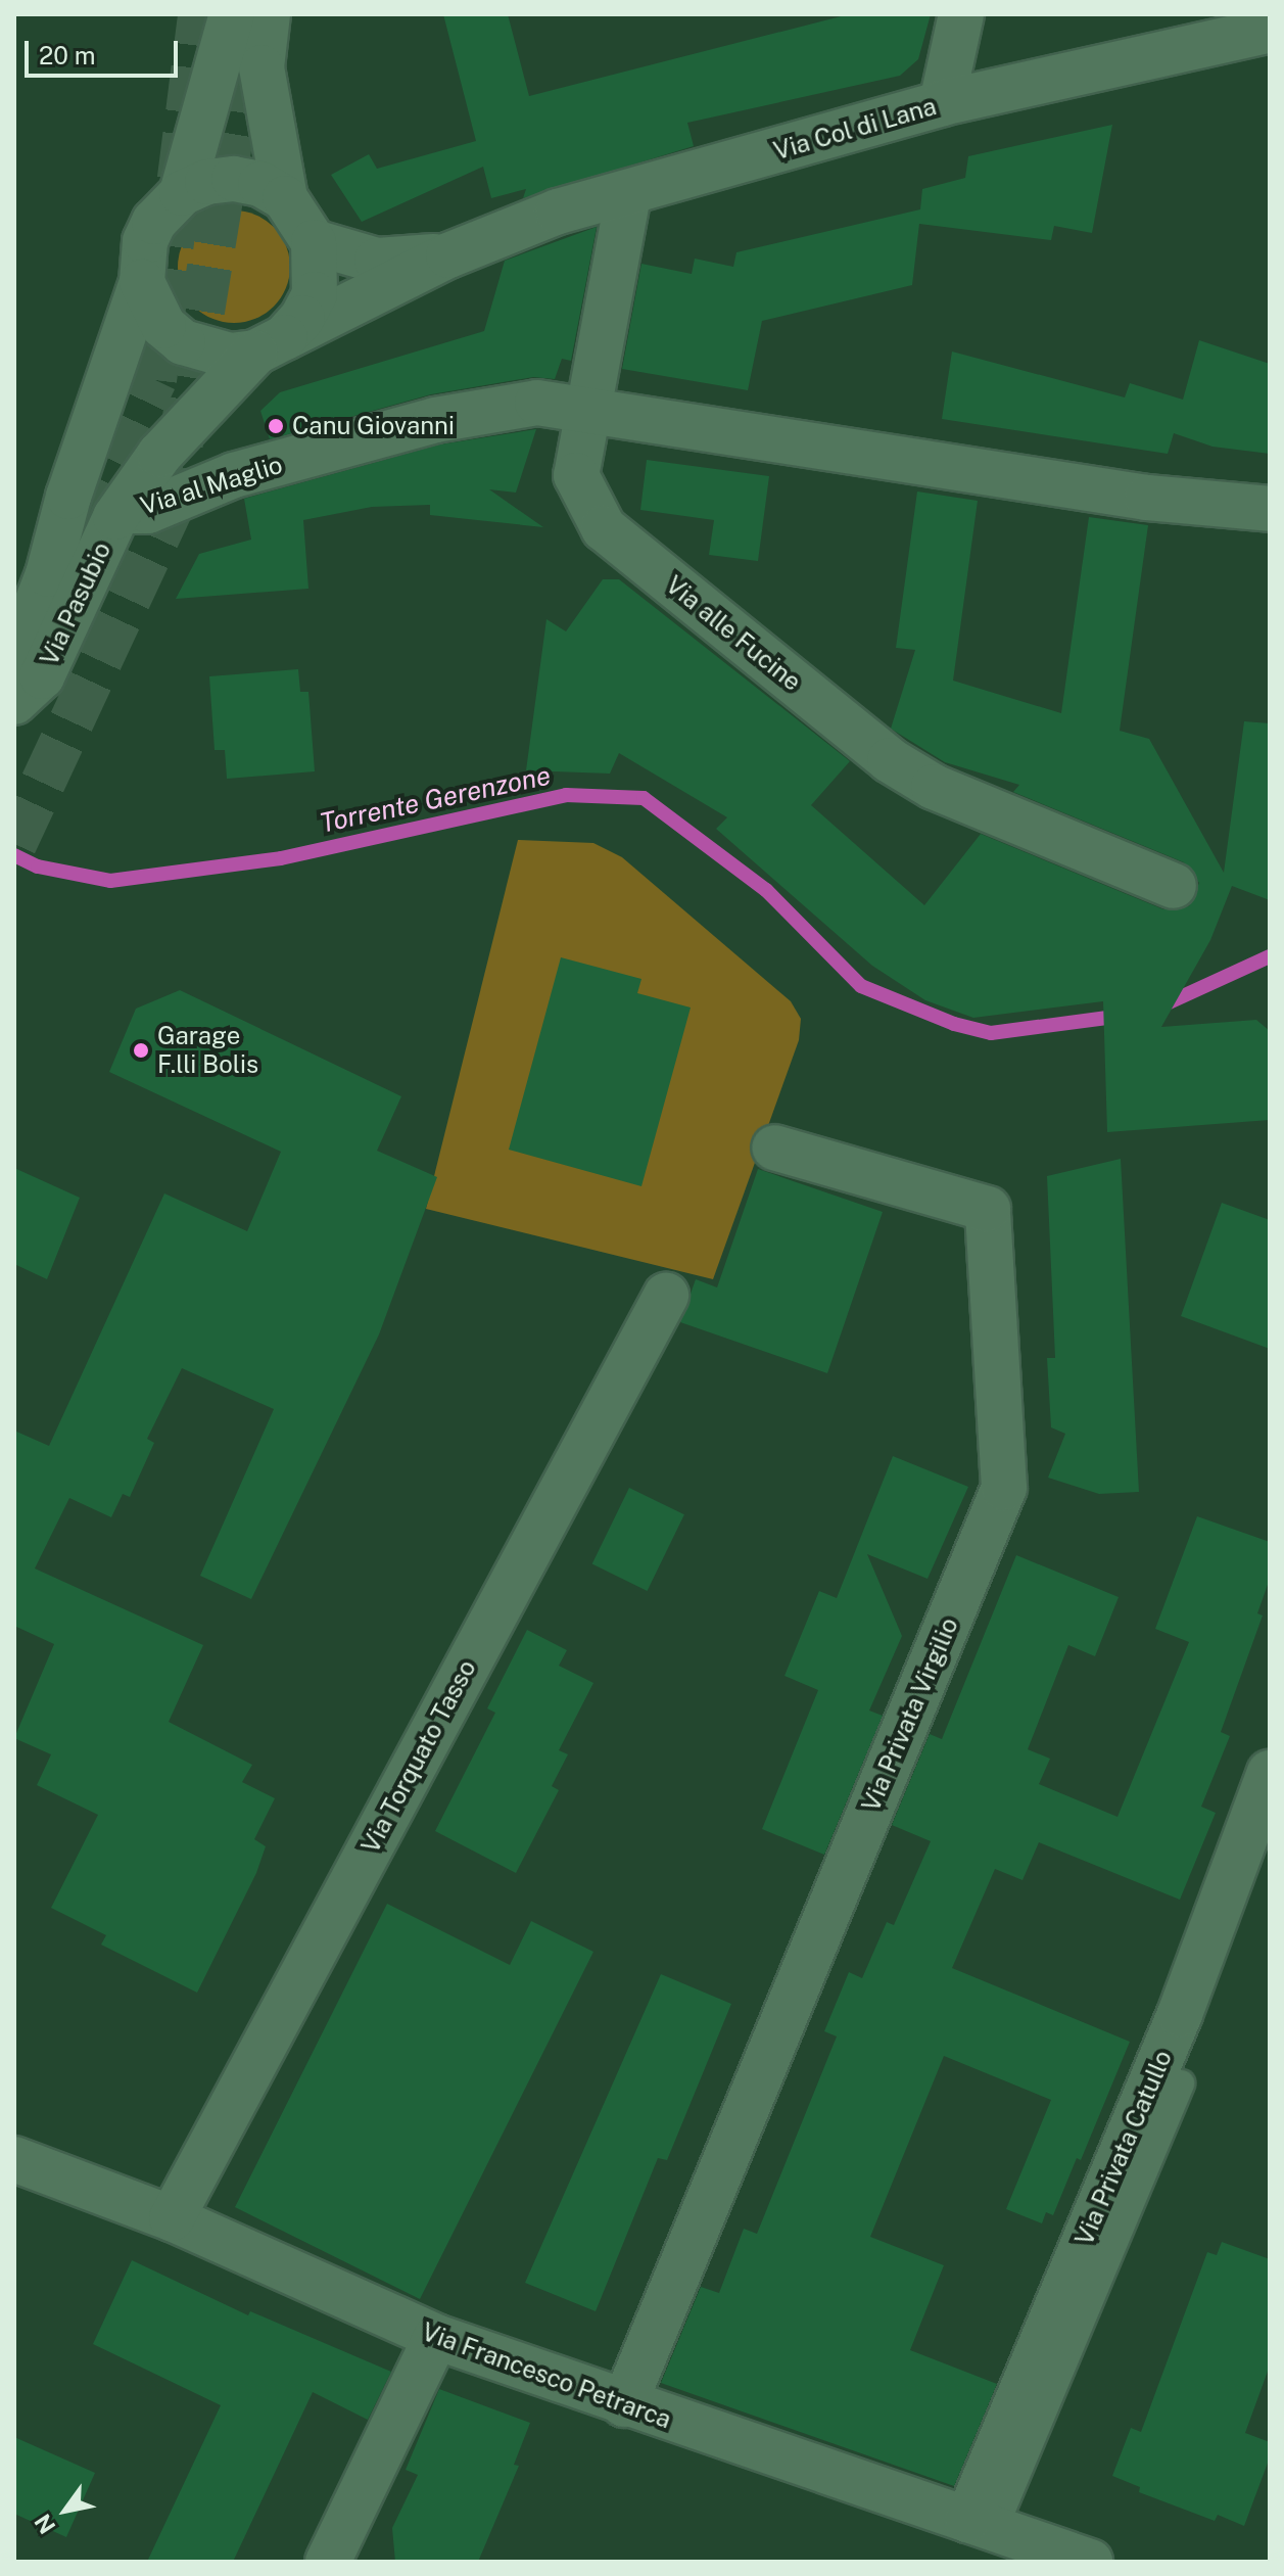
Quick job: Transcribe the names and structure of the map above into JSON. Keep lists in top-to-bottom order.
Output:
{
  "streets": {
    "street": [
      "Via Col di Lana",
      "Via al Maglio",
      "Via Pasubio",
      "Via alle Fucine",
      "Via Privata Virgilio",
      "Via Torquato Tasso",
      "Via Privata Catullo",
      "Via Francesco Petrarca"
    ]
  },
  "crossings": [
    ["Via Col di Lana", "Via Pasubio"],
    ["Via Col di Lana", "Via alle Fucine"],
    ["Via al Maglio", "Via Pasubio"],
    ["Via al Maglio", "Via alle Fucine"],
    ["Via Privata Virgilio", "Via Francesco Petrarca"],
    ["Via Torquato Tasso", "Via Francesco Petrarca"],
    ["Via Privata Catullo", "Via Francesco Petrarca"]
  ],
  "water": ["Torrente Gerenzone"],
  "places": ["Canu Giovanni", "Garage F.lli Bolis"],
  "scale_bar": "20 m",
  "north": "bottom left"
}
